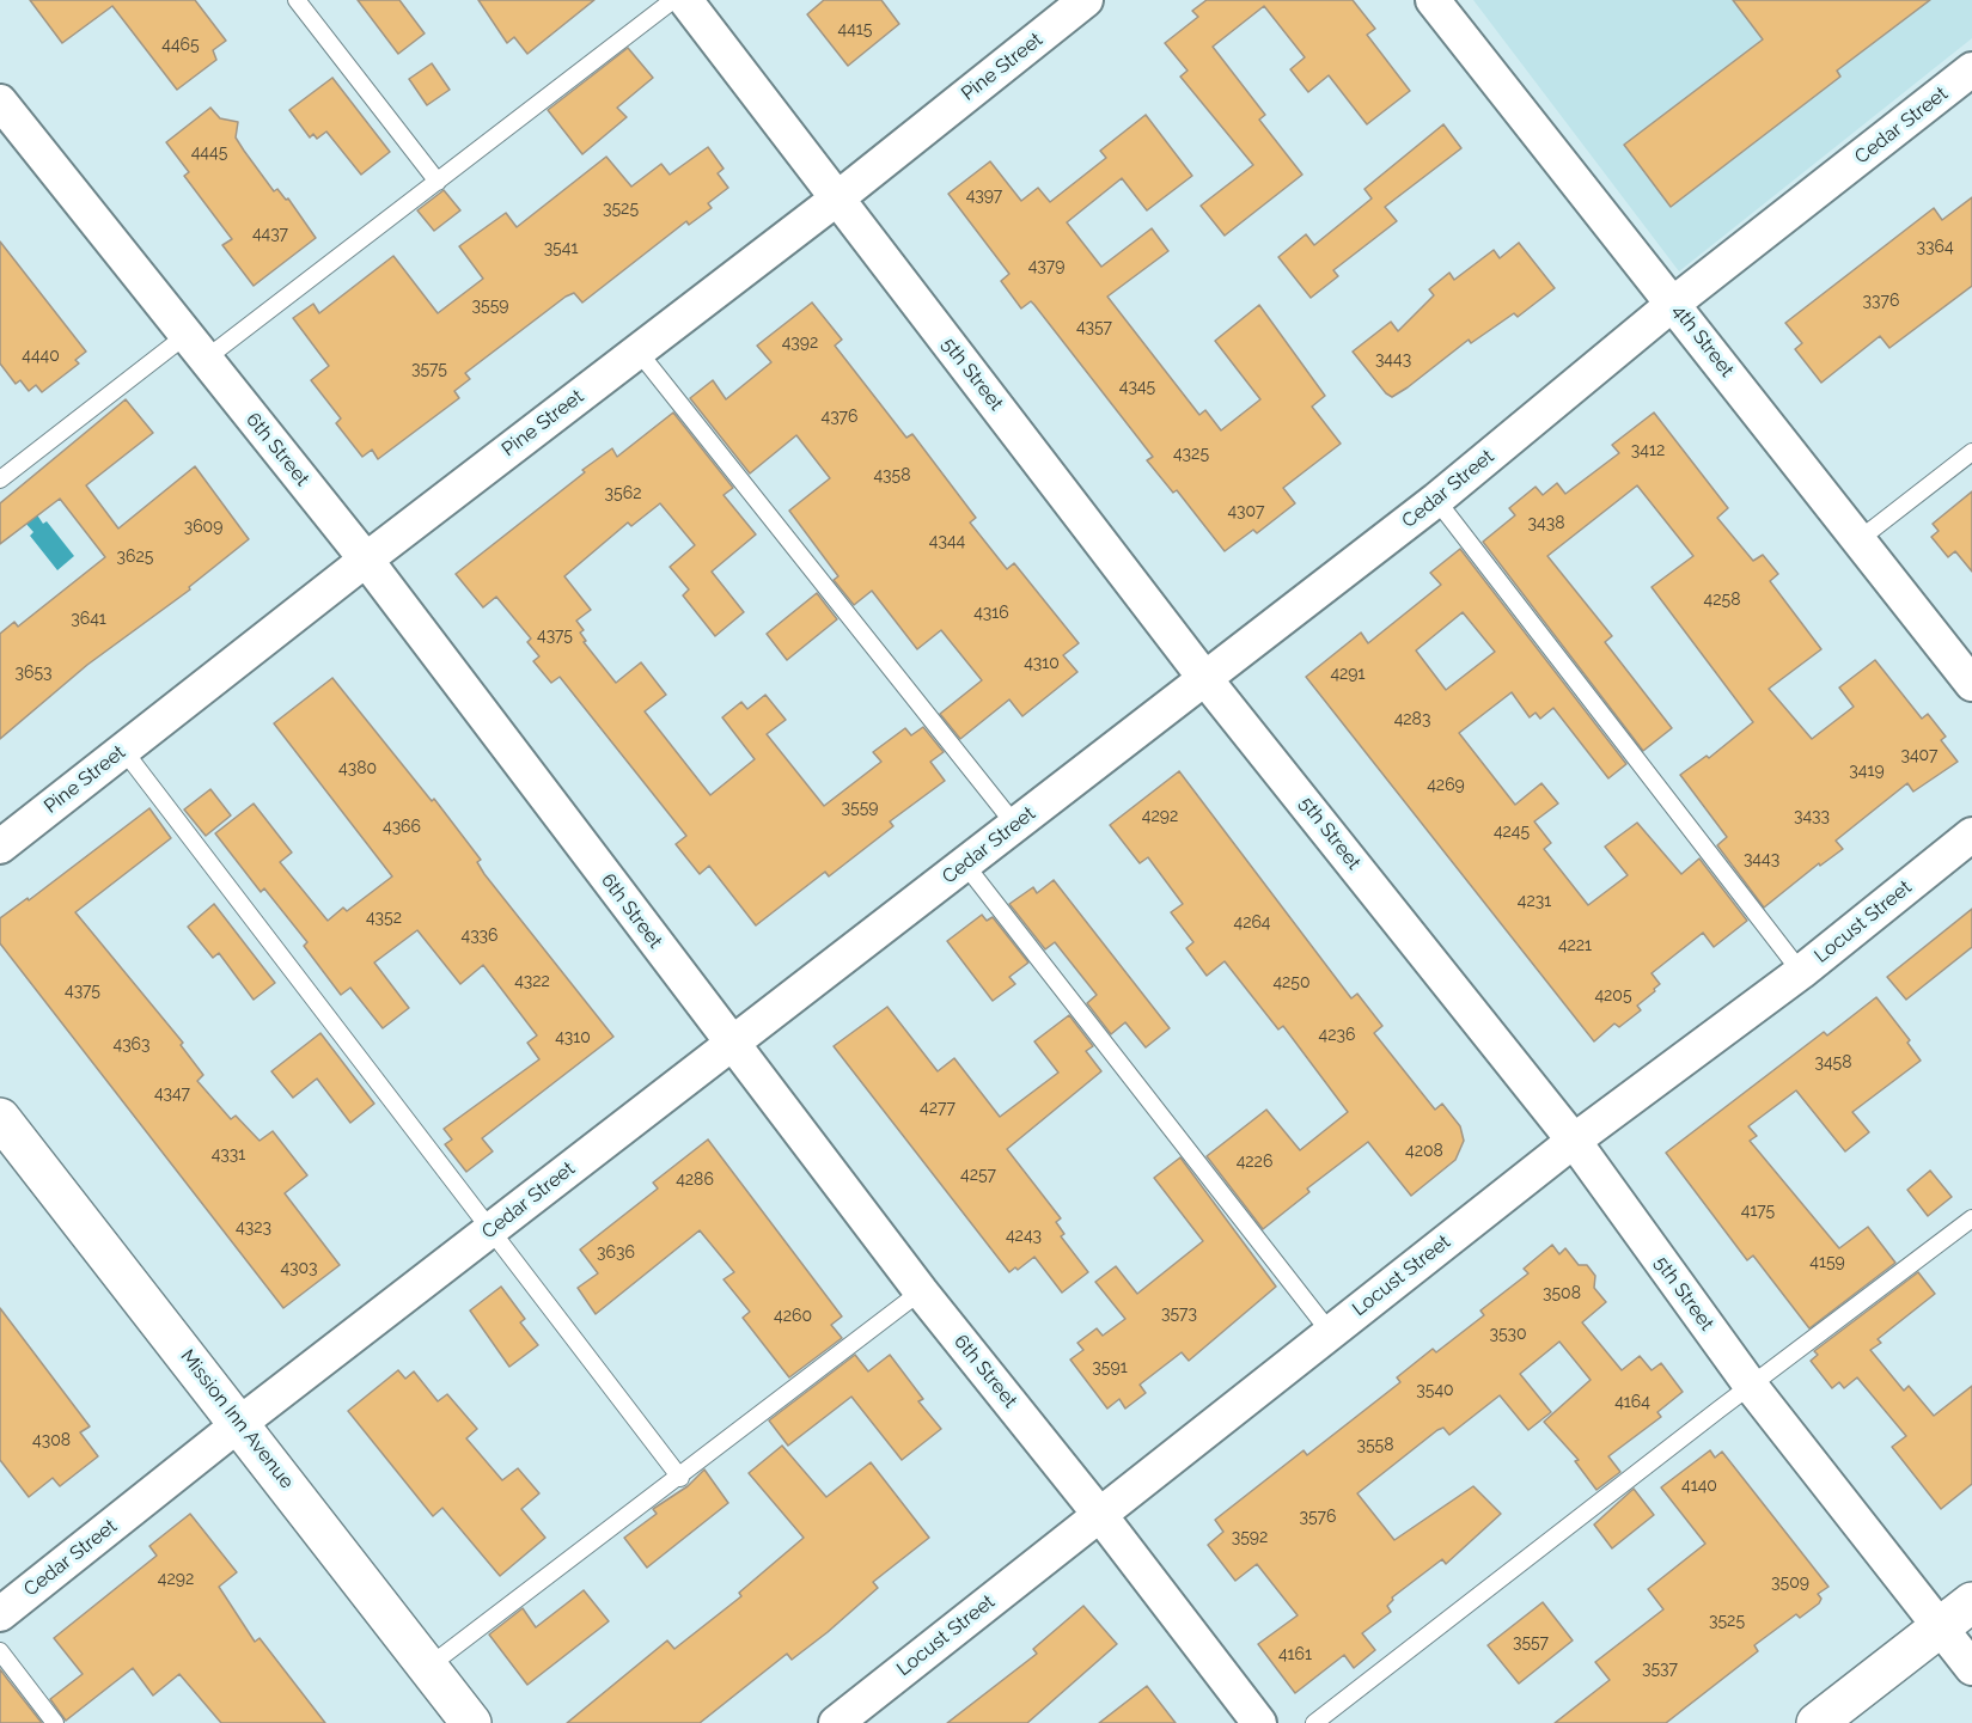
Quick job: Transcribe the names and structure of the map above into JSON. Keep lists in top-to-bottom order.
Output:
{
  "streets": {
    "main road": ["Mission Inn Avenue"],
    "street": [
      "Pine Street",
      "Cedar Street",
      "4th Street",
      "5th Street",
      "6th Street",
      "Locust Street"
    ]
  },
  "crossings": [
    ["Pine Street", "5th Street"],
    ["Pine Street", "6th Street"],
    ["Cedar Street", "4th Street"],
    ["Cedar Street", "5th Street"],
    ["Cedar Street", "6th Street"],
    ["Cedar Street", "Mission Inn Avenue"],
    ["5th Street", "Locust Street"],
    ["6th Street", "Locust Street"]
  ],
  "house_numbers": [
    "4415",
    "4465",
    "4445",
    "4397",
    "3525",
    "4437",
    "3364",
    "3541",
    "4379",
    "3376",
    "3559",
    "4357",
    "4392",
    "4440",
    "3443",
    "3575",
    "4345",
    "4376",
    "3412",
    "4325",
    "4358",
    "3562",
    "4307",
    "3438",
    "3609",
    "4344",
    "3625",
    "4258",
    "4316",
    "3641",
    "4375",
    "4310",
    "3653",
    "4291",
    "4283",
    "3407",
    "4380",
    "3419",
    "4269",
    "3559",
    "4292",
    "3433",
    "4366",
    "4245",
    "3443",
    "4231",
    "4352",
    "4264",
    "4336",
    "4221",
    "4322",
    "4250",
    "4375",
    "4205",
    "4236",
    "4310",
    "4363",
    "3458",
    "4347",
    "4277",
    "4208",
    "4331",
    "4226",
    "4257",
    "4286",
    "4175",
    "4323",
    "4243",
    "3636",
    "4159",
    "4303",
    "3508",
    "3573",
    "4260",
    "3530",
    "3591",
    "3540",
    "4164",
    "4308",
    "3558",
    "4140",
    "3576",
    "3592",
    "4292",
    "3509",
    "3525",
    "3557",
    "4161",
    "3537"
  ]
}
